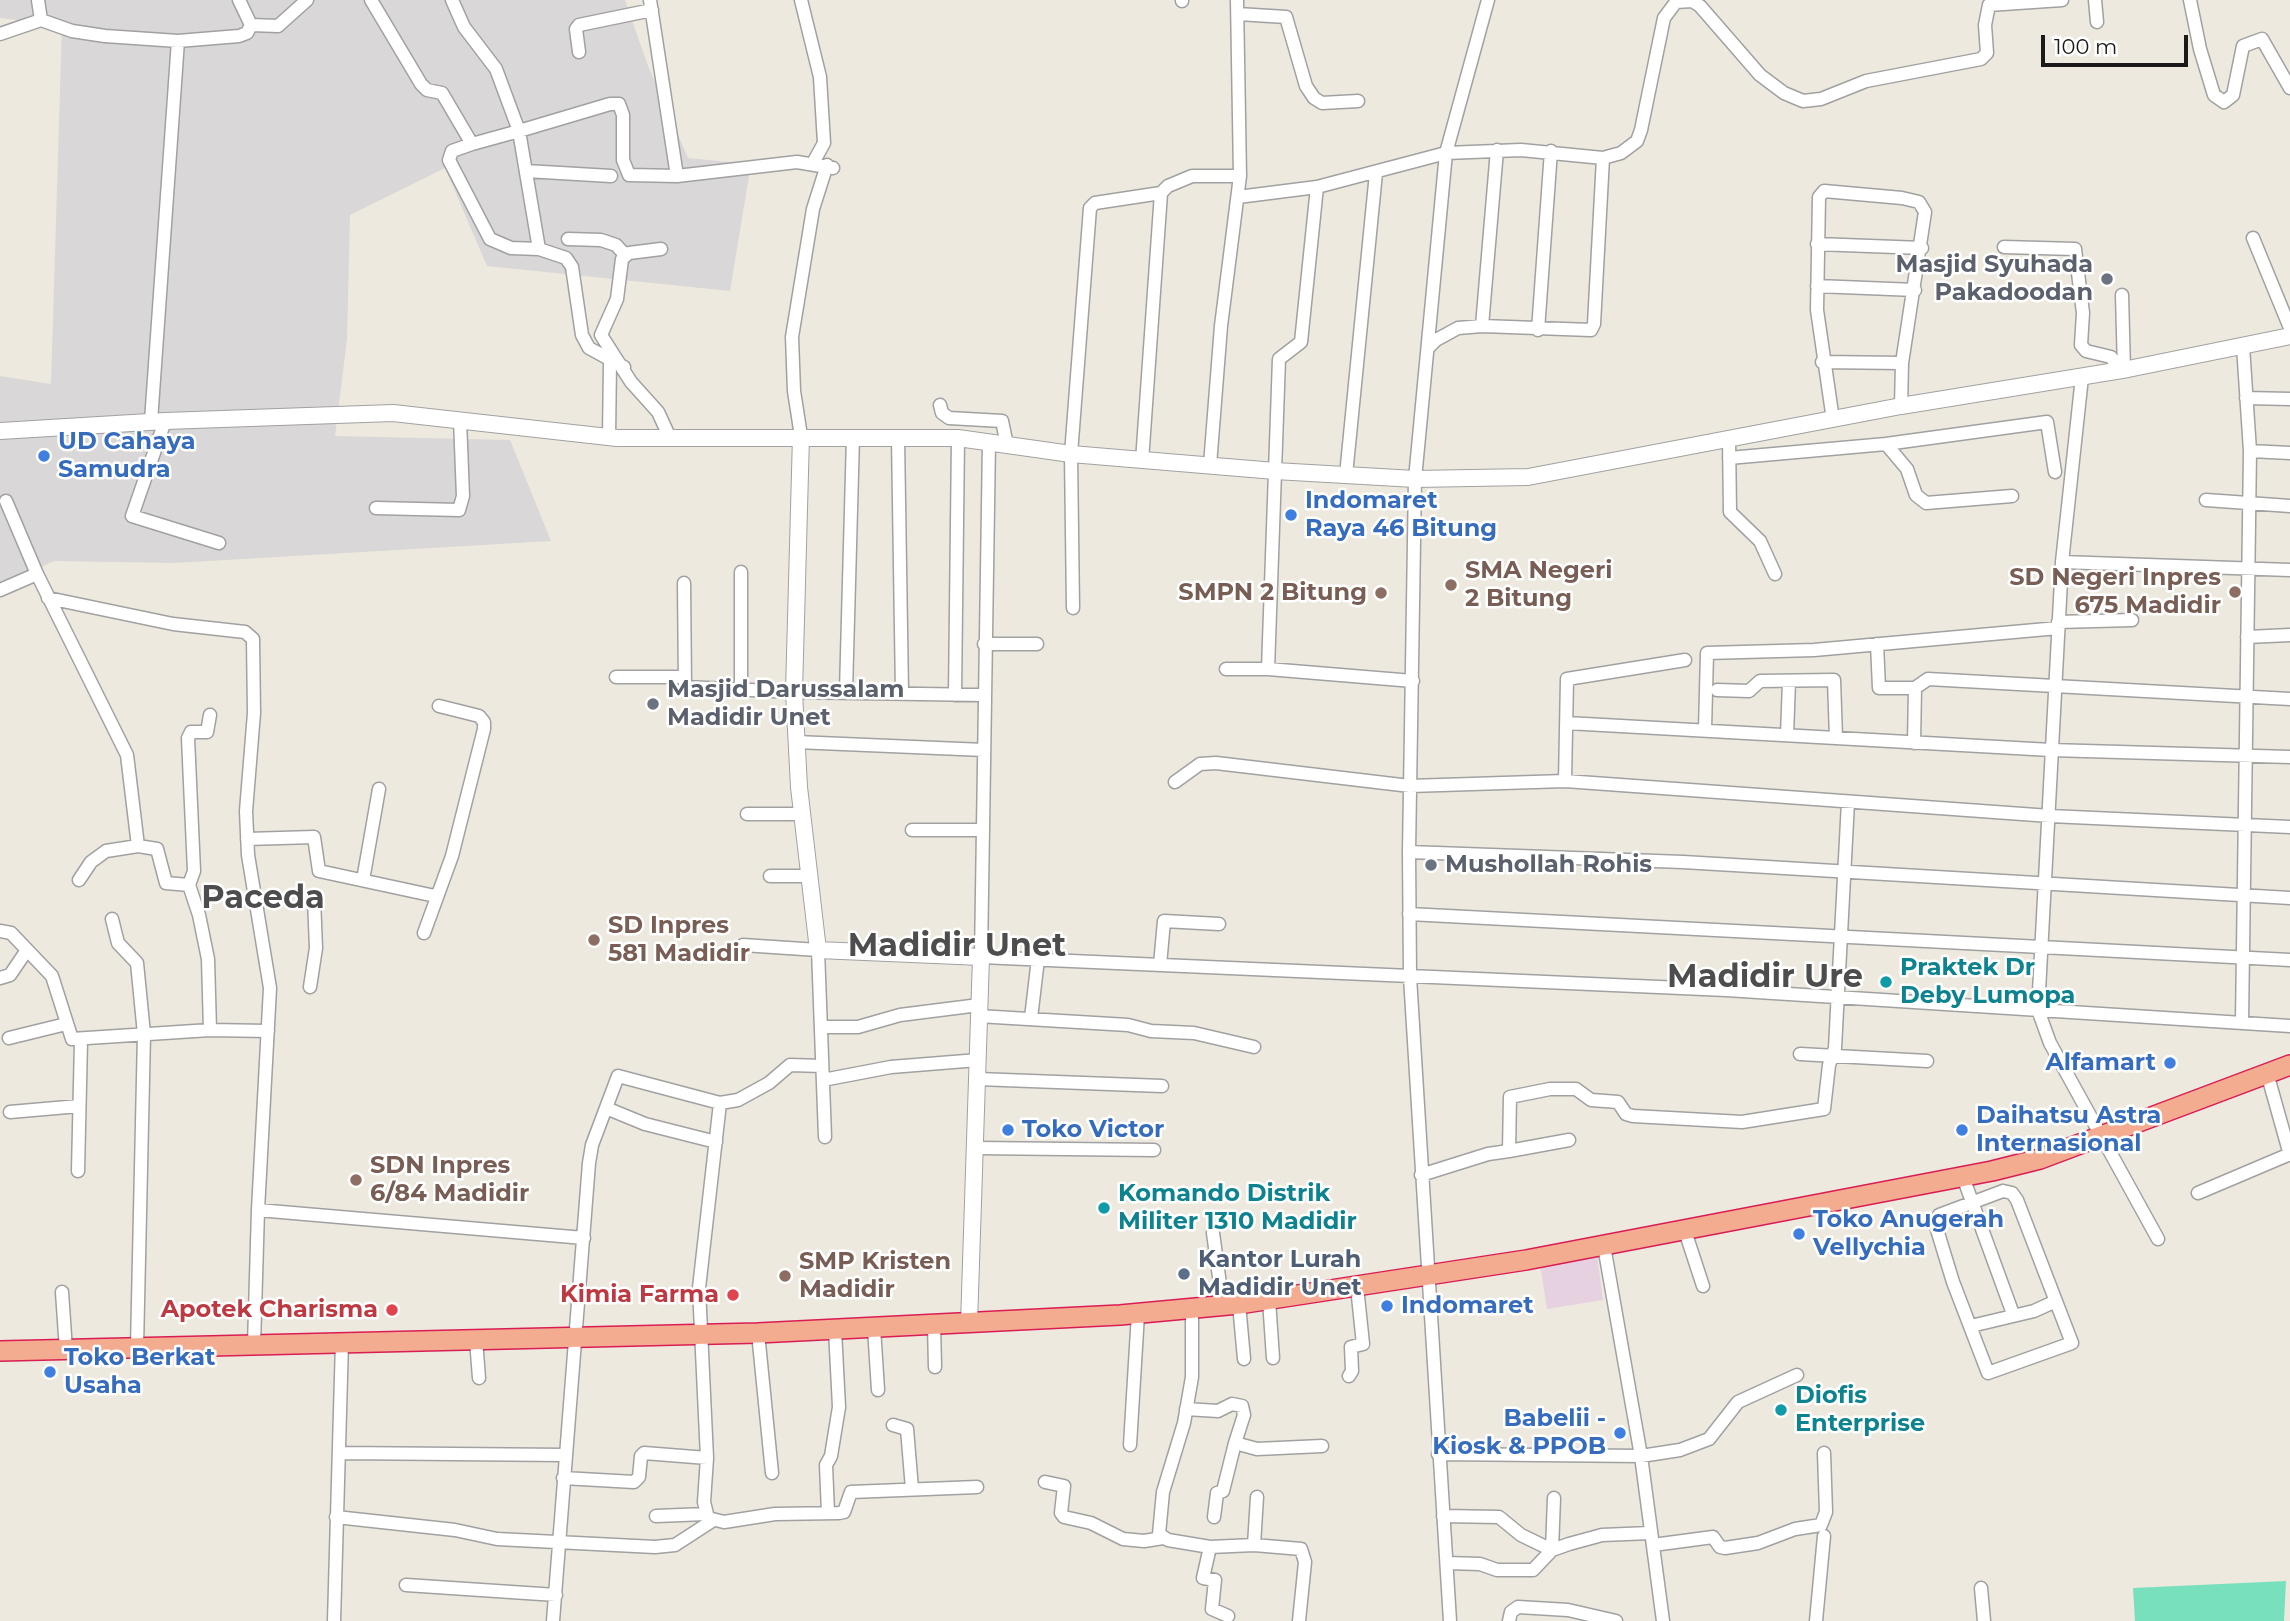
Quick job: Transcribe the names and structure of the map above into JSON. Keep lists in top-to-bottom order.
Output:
{
  "districts": ["Paceda", "Madidir Unet", "Madidir Ure"],
  "places": [
    "Masjid Syuhada Pakadoodan",
    "UD Cahaya Samudra",
    "Indomaret Raya 46 Bitung",
    "SMA Negeri 2 Bitung",
    "SD Negeri Inpres 675 Madidir",
    "SMPN 2 Bitung",
    "Masjid Darussalam Madidir Unet",
    "Mushollah Rohis",
    "SD Inpres 581 Madidir",
    "Praktek Dr Deby Lumopa",
    "Alfamart",
    "Toko Victor",
    "Daihatsu Astra Internasional",
    "SDN Inpres 6/84 Madidir",
    "Komando Distrik Militer 1310 Madidir",
    "Toko Anugerah Vellychia",
    "Kantor Lurah Madidir Unet",
    "SMP Kristen Madidir",
    "Kimia Farma",
    "Indomaret",
    "Apotek Charisma",
    "Toko Berkat Usaha",
    "Diofis Enterprise",
    "Babelii - Kiosk & PPOB"
  ],
  "scale_bar": "100 m"
}
